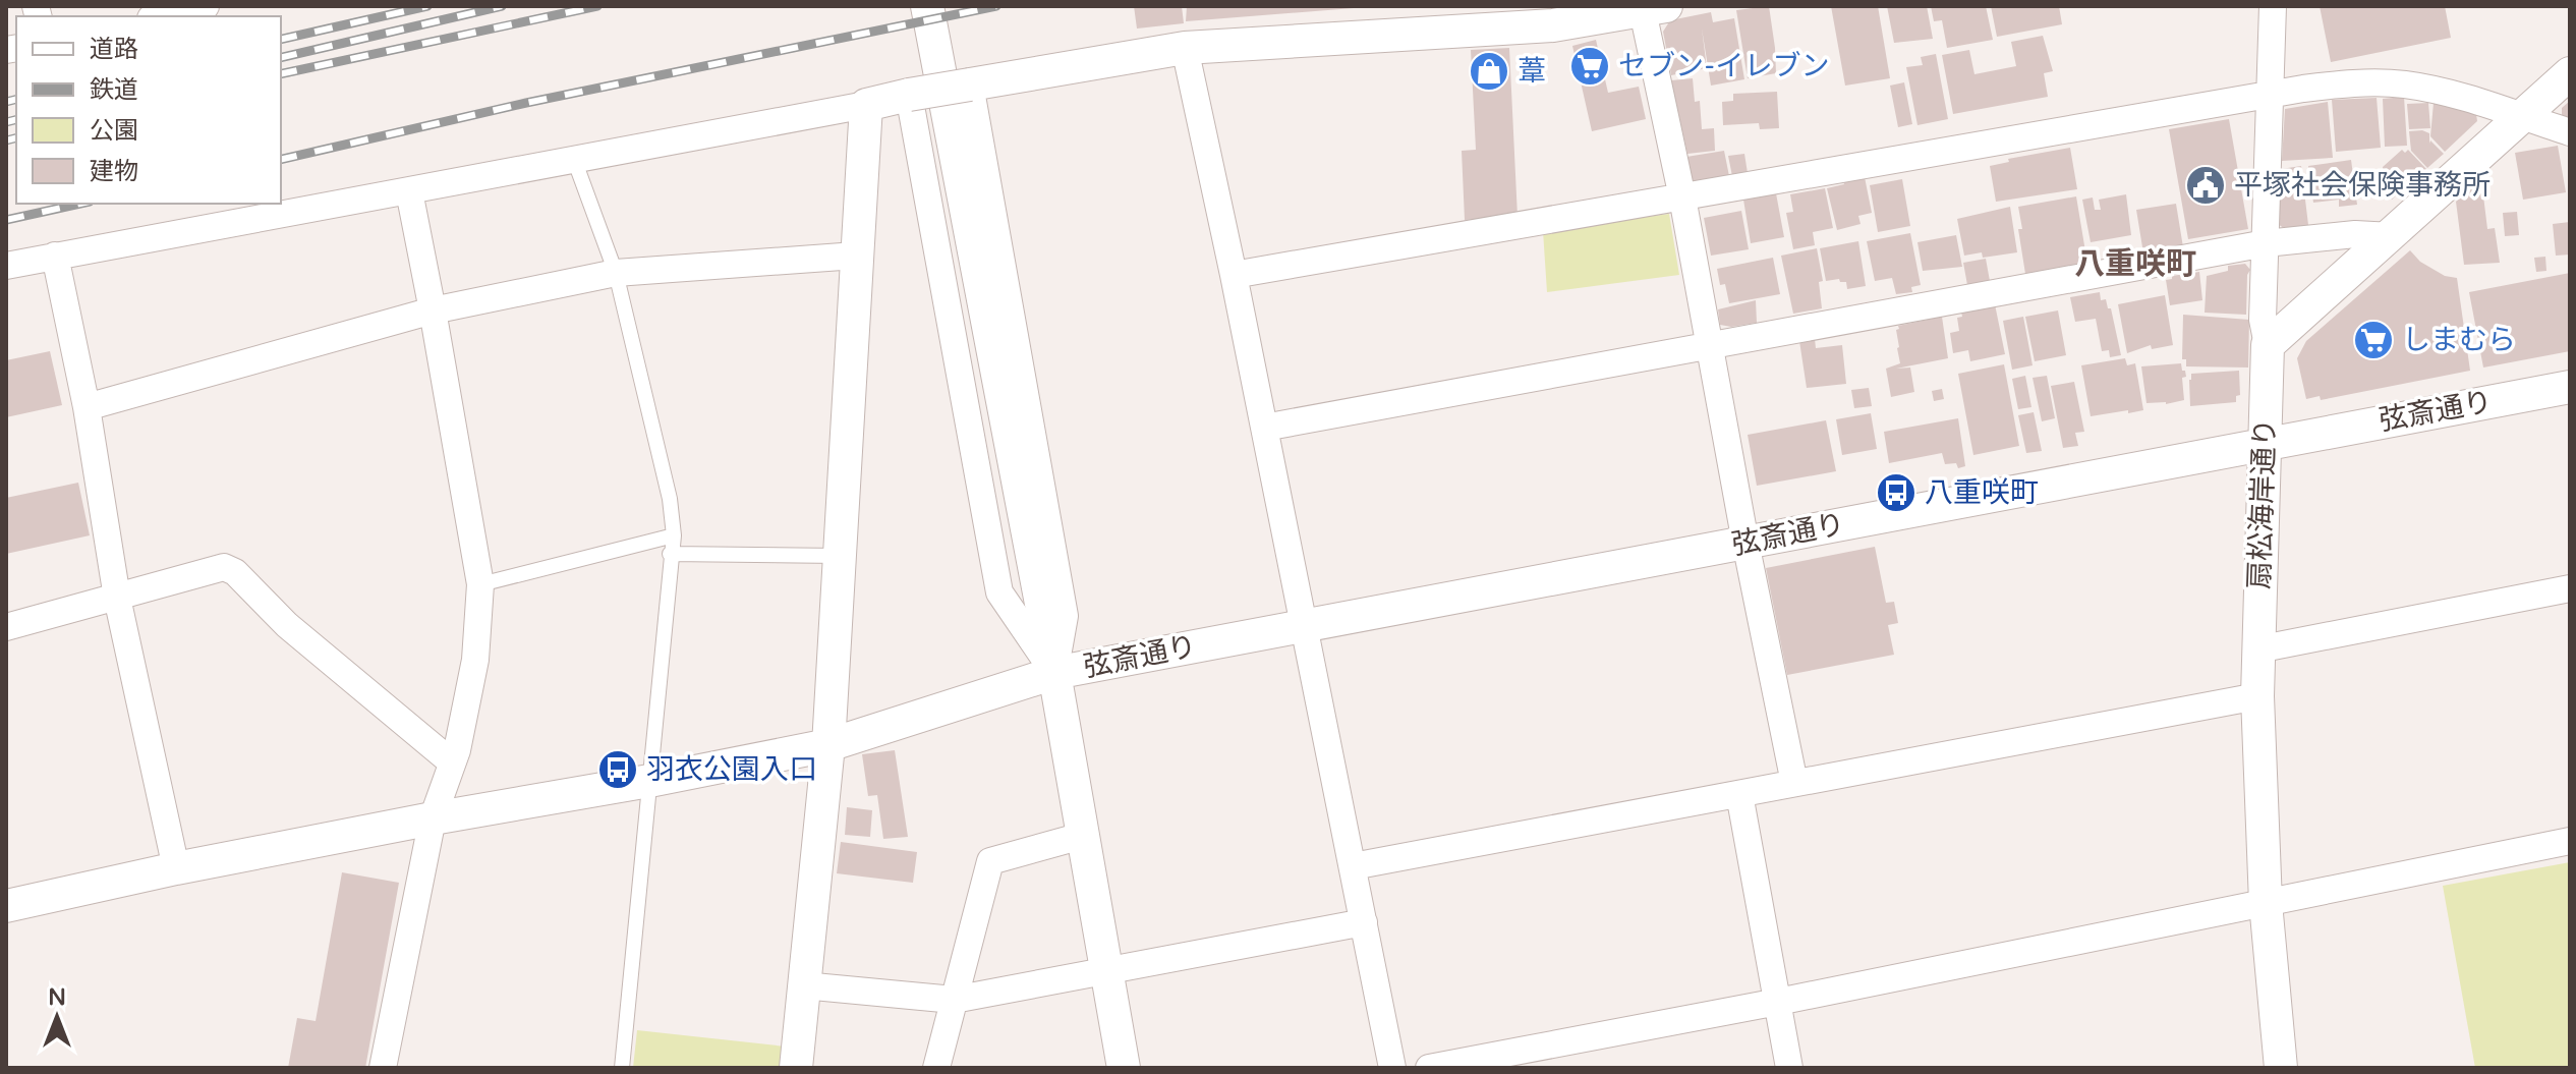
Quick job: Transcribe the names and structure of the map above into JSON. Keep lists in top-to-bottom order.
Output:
{
  "streets": {
    "street": ["弦斎通り", "扇松海岸通り"]
  },
  "crossings": [
    ["弦斎通り", "扇松海岸通り"]
  ],
  "districts": ["八重咲町"],
  "places": {
    "supermarket": ["セブン-イレブン", "しまむら"],
    "shop": ["葦"],
    "public building": ["平塚社会保険事務所"],
    "bus stop": ["八重咲町", "羽衣公園入口"]
  },
  "legend": [
    "道路",
    "鉄道",
    "公園",
    "建物"
  ],
  "north": "top"
}
